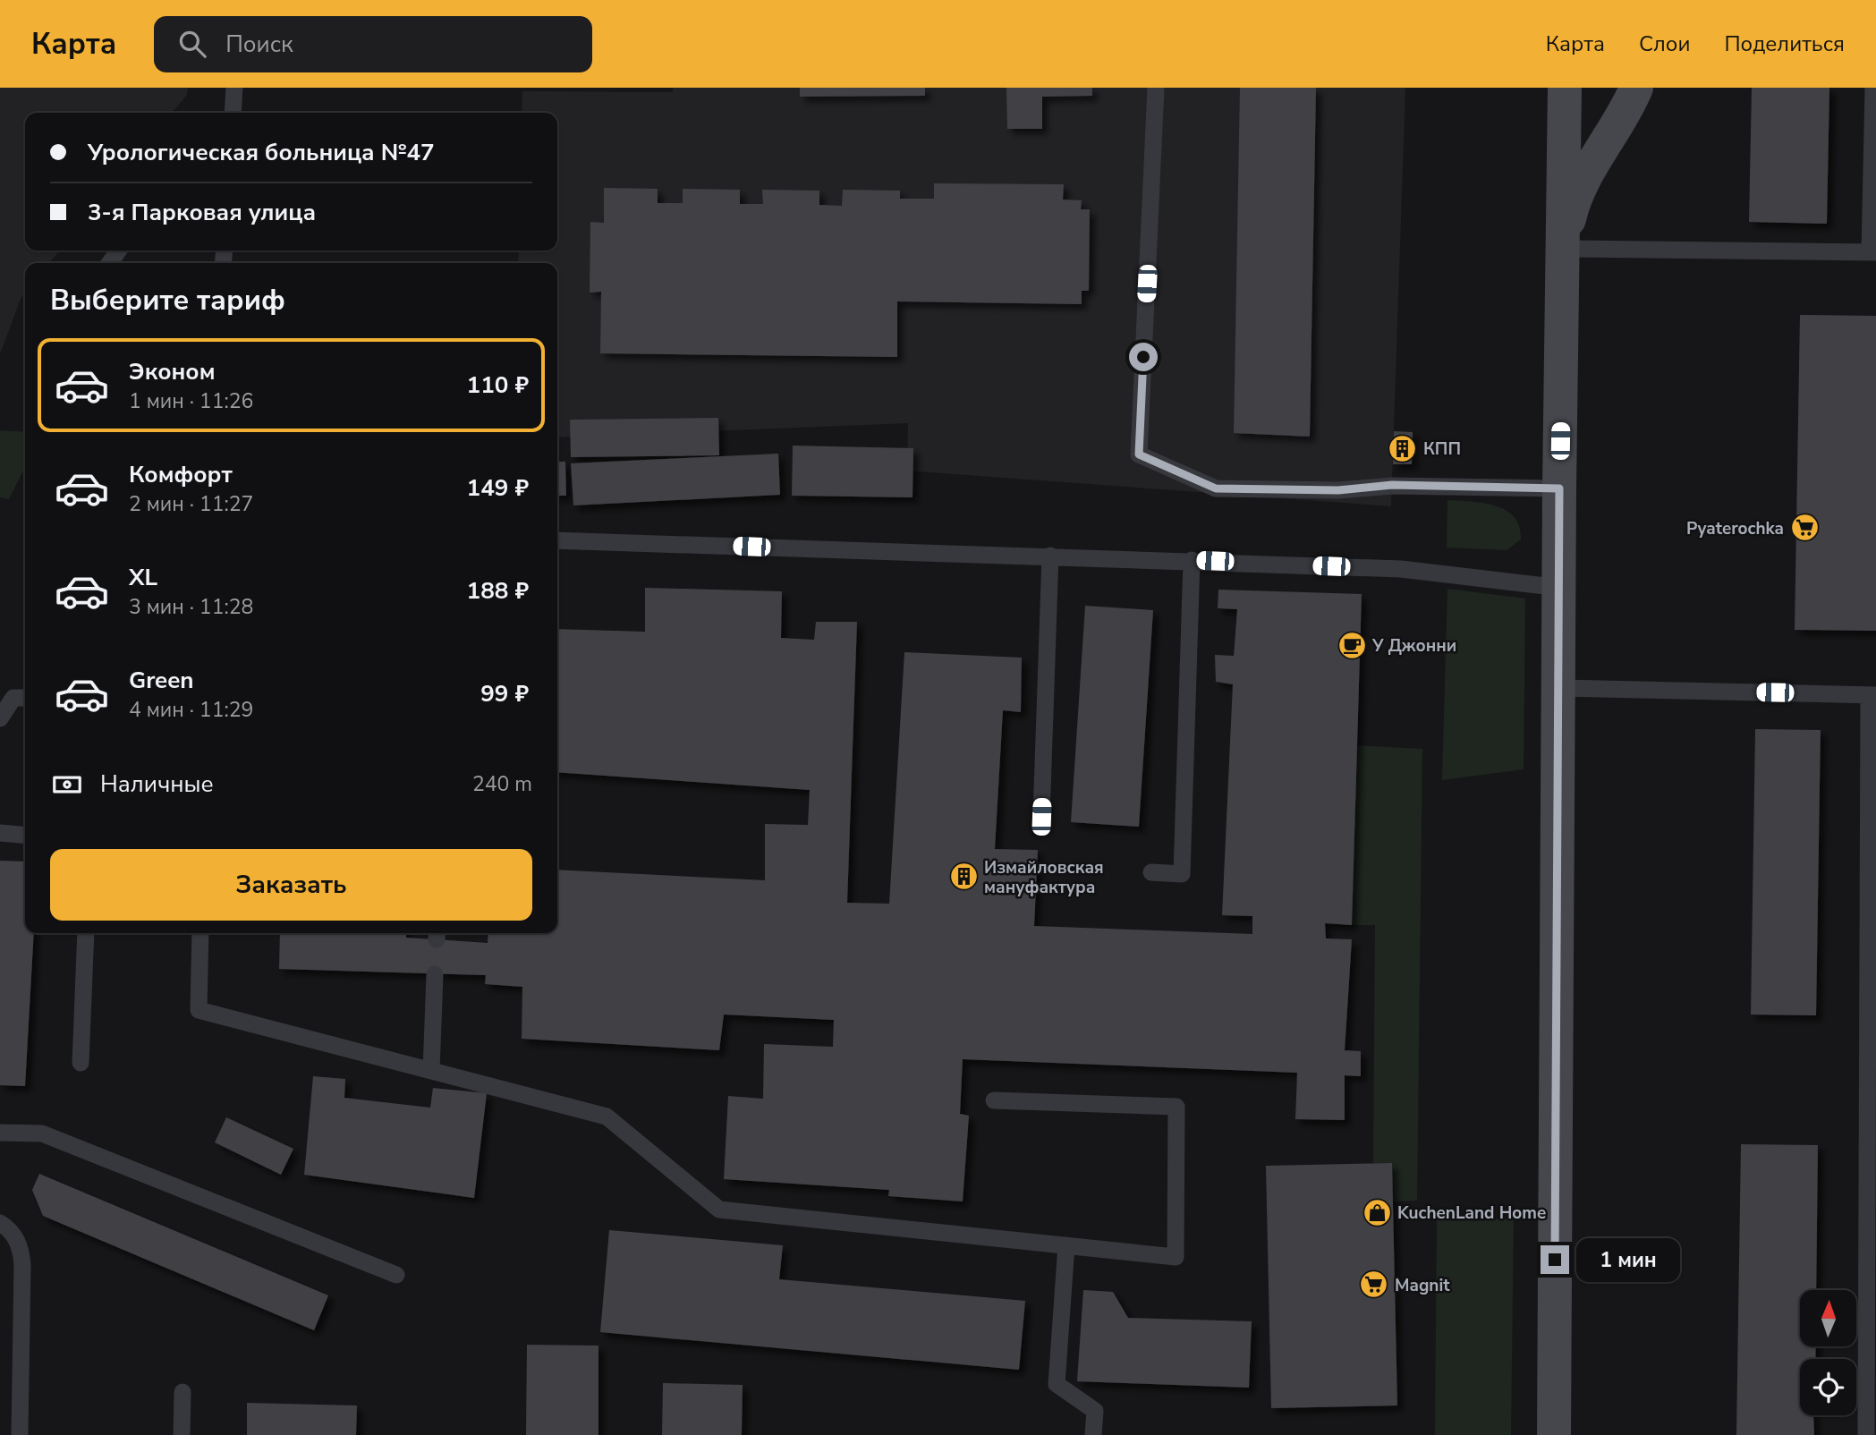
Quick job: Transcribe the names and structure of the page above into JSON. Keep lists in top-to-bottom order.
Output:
{
  "places": {
    "building": ["КПП", "Измайловская мануфактура"],
    "supermarket": ["Pyaterochka", "Magnit"],
    "cafe": ["У Джонни"],
    "shop": ["KuchenLand Home"]
  },
  "north": "top",
  "page": {
    "header": "Карта",
    "search": "Поиск",
    "nav": ["Карта", "Слои", "Поделиться"],
    "banner": ["Урологическая больница №47", "3-я Парковая улица"],
    "heading": "Выберите тариф",
    "list": [
      {
        "name": "Эконом",
        "note": "1 мин · 11:26",
        "value": "110 ₽"
      },
      {
        "name": "Комфорт",
        "note": "2 мин · 11:27",
        "value": "149 ₽"
      },
      {
        "name": "XL",
        "note": "3 мин · 11:28",
        "value": "188 ₽"
      },
      {
        "name": "Green",
        "note": "4 мин · 11:29",
        "value": "99 ₽"
      }
    ],
    "pay": ["Наличные", "240 m"],
    "buttons": "Заказать",
    "bubble": "1 мин"
  }
}
